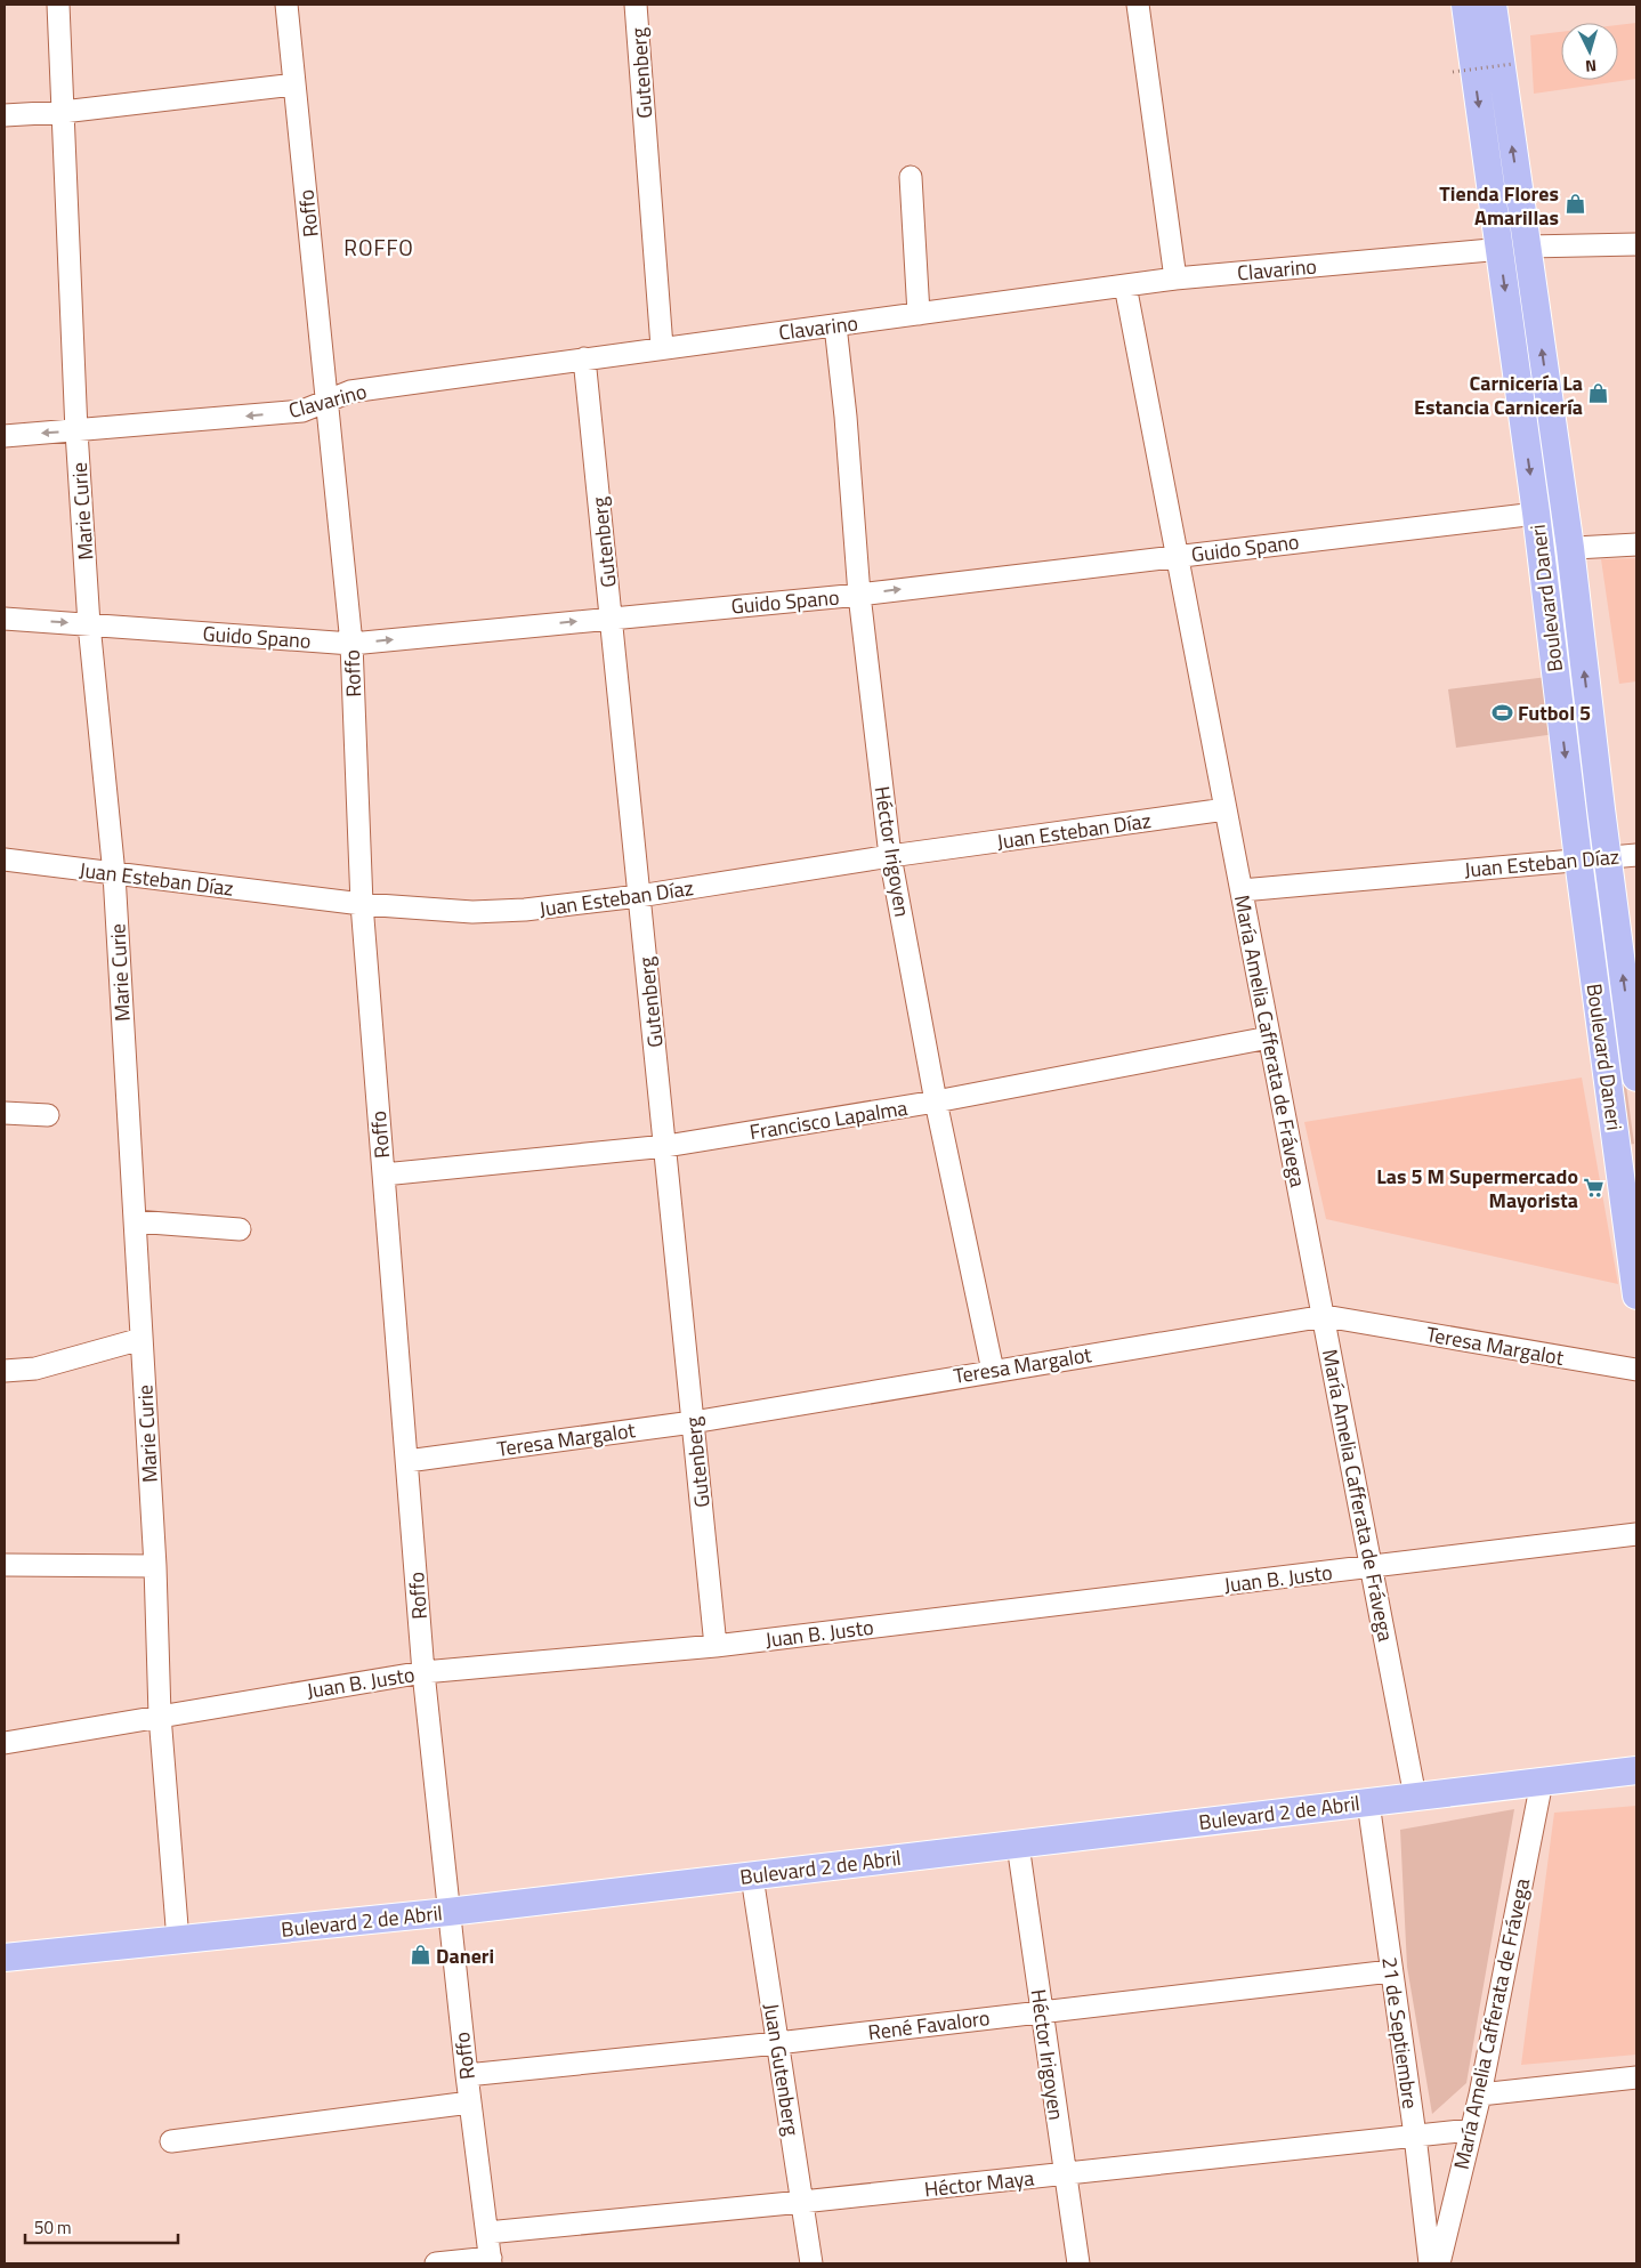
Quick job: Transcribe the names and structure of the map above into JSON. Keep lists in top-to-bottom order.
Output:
{
  "streets": {
    "main road": ["Boulevard Daneri", "Bulevard 2 de Abril"],
    "street": [
      "Gutenberg",
      "Roffo",
      "Clavarino",
      "Marie Curie",
      "Guido Spano",
      "Juan Esteban Díaz",
      "Héctor Irigoyen",
      "María Amelia Cafferata de Frávega",
      "Francisco Lapalma",
      "Teresa Margalot",
      "Juan B. Justo",
      "René Favaloro",
      "21 de Septiembre",
      "Juan Gutenberg",
      "Héctor Maya"
    ]
  },
  "crossings": [
    ["Gutenberg", "Clavarino"],
    ["Gutenberg", "Guido Spano"],
    ["Gutenberg", "Juan Esteban Díaz"],
    ["Gutenberg", "Francisco Lapalma"],
    ["Gutenberg", "Teresa Margalot"],
    ["Gutenberg", "Juan B. Justo"],
    ["Roffo", "Clavarino"],
    ["Roffo", "Guido Spano"],
    ["Roffo", "Juan Esteban Díaz"],
    ["Roffo", "Francisco Lapalma"],
    ["Roffo", "Teresa Margalot"],
    ["Roffo", "Juan B. Justo"],
    ["Roffo", "Bulevard 2 de Abril"],
    ["Roffo", "René Favaloro"],
    ["Roffo", "Héctor Maya"],
    ["Clavarino", "Marie Curie"],
    ["Clavarino", "Boulevard Daneri"],
    ["Clavarino", "Héctor Irigoyen"],
    ["Clavarino", "María Amelia Cafferata de Frávega"],
    ["Marie Curie", "Guido Spano"],
    ["Marie Curie", "Juan Esteban Díaz"],
    ["Marie Curie", "Juan B. Justo"],
    ["Marie Curie", "Bulevard 2 de Abril"],
    ["Guido Spano", "Boulevard Daneri"],
    ["Guido Spano", "Héctor Irigoyen"],
    ["Guido Spano", "María Amelia Cafferata de Frávega"],
    ["Boulevard Daneri", "Juan Esteban Díaz"],
    ["Juan Esteban Díaz", "Héctor Irigoyen"],
    ["Juan Esteban Díaz", "María Amelia Cafferata de Frávega"],
    ["Héctor Irigoyen", "Francisco Lapalma"],
    ["Héctor Irigoyen", "Teresa Margalot"],
    ["Héctor Irigoyen", "Bulevard 2 de Abril"],
    ["Héctor Irigoyen", "René Favaloro"],
    ["Héctor Irigoyen", "Héctor Maya"],
    ["María Amelia Cafferata de Frávega", "Francisco Lapalma"],
    ["María Amelia Cafferata de Frávega", "Teresa Margalot"],
    ["María Amelia Cafferata de Frávega", "Juan B. Justo"],
    ["María Amelia Cafferata de Frávega", "Bulevard 2 de Abril"],
    ["María Amelia Cafferata de Frávega", "Héctor Maya"],
    ["Bulevard 2 de Abril", "21 de Septiembre"],
    ["Bulevard 2 de Abril", "Juan Gutenberg"],
    ["René Favaloro", "21 de Septiembre"],
    ["René Favaloro", "Juan Gutenberg"],
    ["21 de Septiembre", "Héctor Maya"],
    ["Juan Gutenberg", "Héctor Maya"]
  ],
  "one_way": ["Guido Spano"],
  "districts": ["ROFFO"],
  "places": {
    "shop": ["Tienda Flores Amarillas", "Carnicería La Estancia Carnicería", "Daneri"],
    "sports": ["Futbol 5"],
    "supermarket": ["Las 5 M Supermercado Mayorista"]
  },
  "scale_bar": "50 m",
  "north": "bottom"
}
